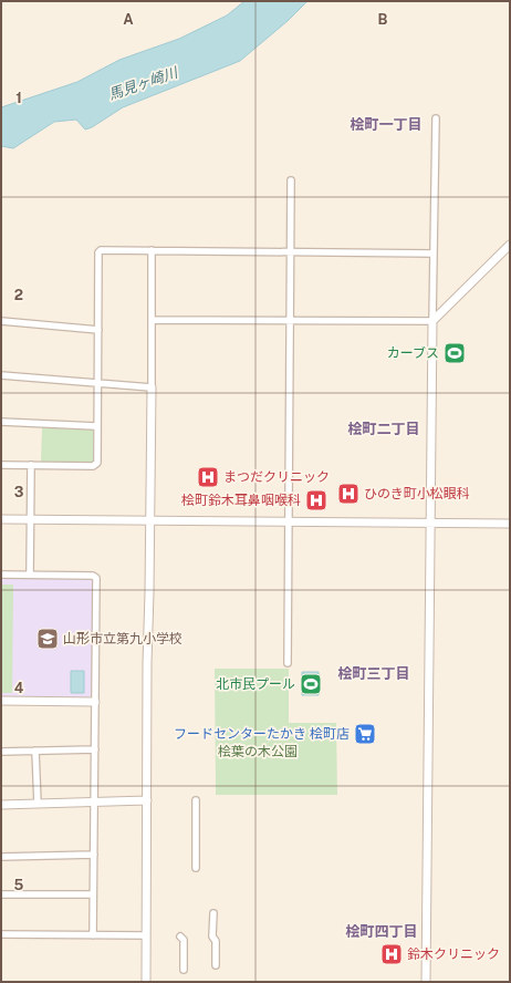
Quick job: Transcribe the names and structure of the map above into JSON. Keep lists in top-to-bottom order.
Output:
{
  "districts": [
    "桧町一丁目",
    "桧町二丁目",
    "桧町三丁目",
    "桧町四丁目"
  ],
  "water": ["馬見ヶ崎川"],
  "parks": ["桧葉の木公園"],
  "places": {
    "sports": ["カーブス", "北市民プール"],
    "hospital": [
      "まつだクリニック",
      "ひのき町小松眼科",
      "桧町鈴木耳鼻咽喉科",
      "鈴木クリニック"
    ],
    "school or university": ["山形市立第九小学校"],
    "supermarket": ["フードセンターたかき 桧町店"]
  },
  "grid": {
    "columns": ["A", "B"],
    "rows": [
      "1",
      "2",
      "3",
      "4",
      "5"
    ]
  }
}
